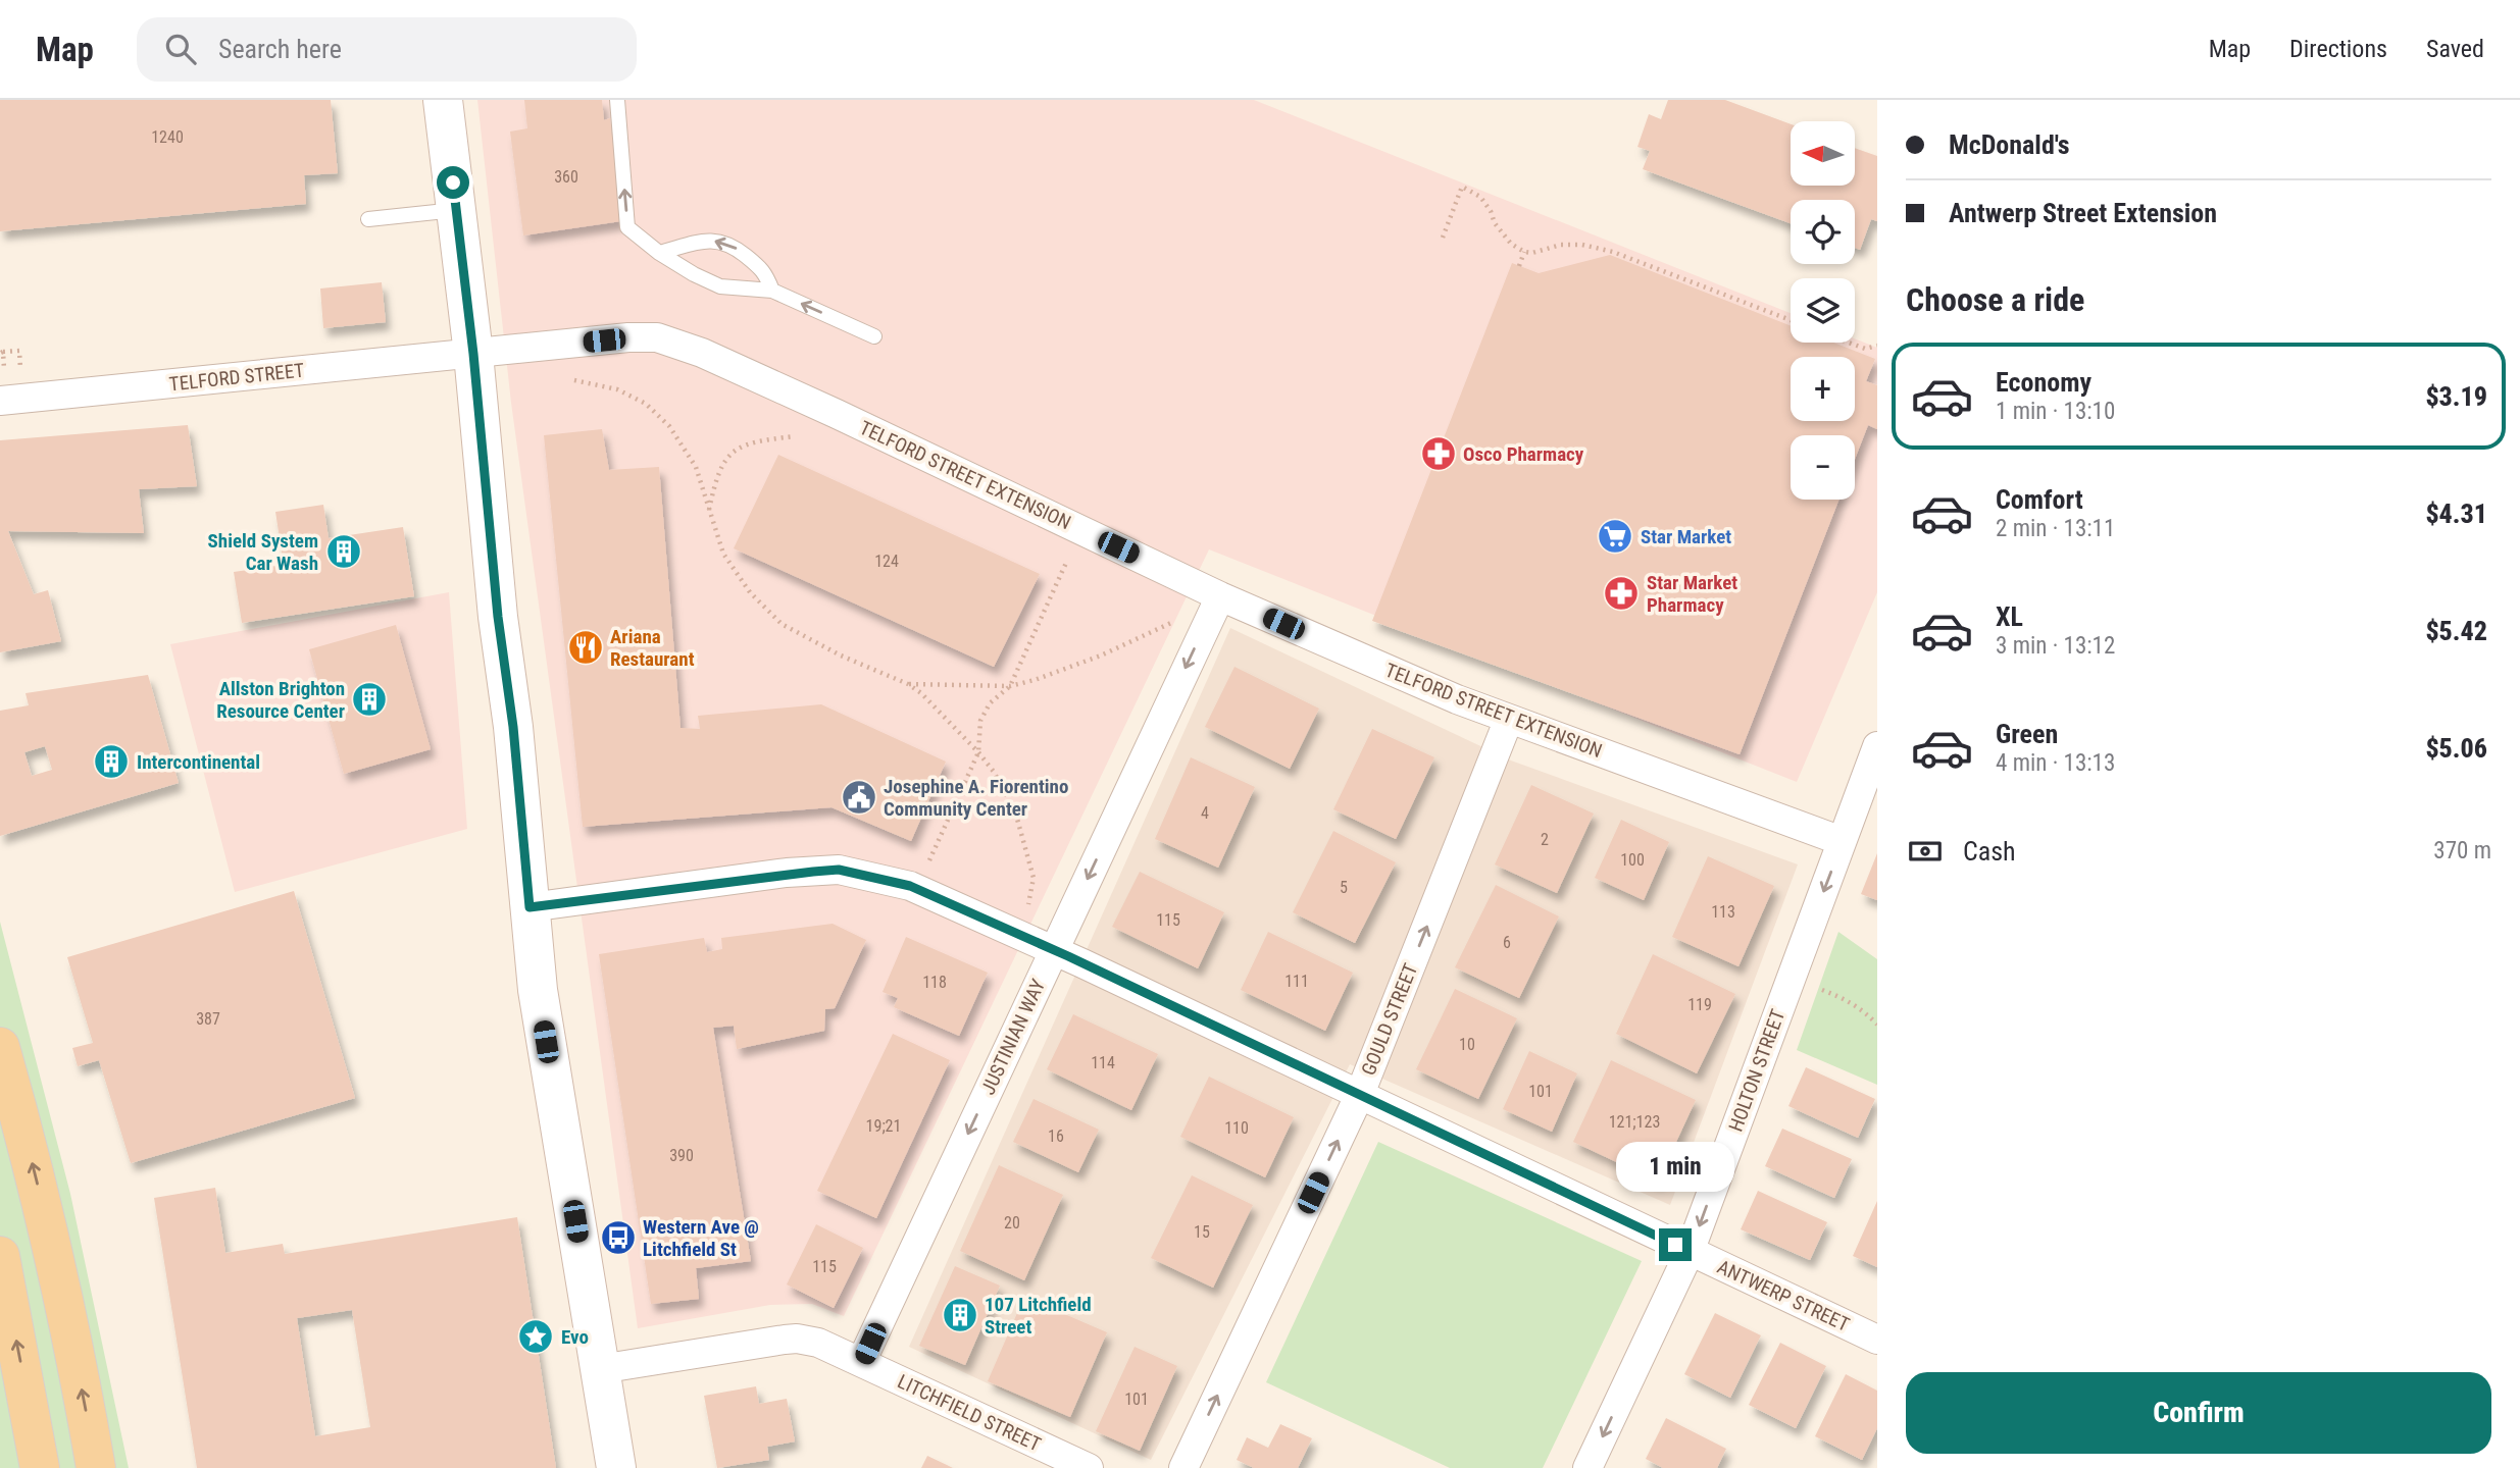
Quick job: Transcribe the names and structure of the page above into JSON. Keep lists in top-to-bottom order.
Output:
{
  "streets": {
    "street": [
      "TELFORD STREET",
      "TELFORD STREET EXTENSION",
      "GOULD STREET",
      "JUSTINIAN WAY",
      "HOLTON STREET",
      "ANTWERP STREET",
      "LITCHFIELD STREET"
    ]
  },
  "crossings": [
    ["TELFORD STREET", "TELFORD STREET EXTENSION"],
    ["TELFORD STREET EXTENSION", "GOULD STREET"],
    ["TELFORD STREET EXTENSION", "JUSTINIAN WAY"],
    ["TELFORD STREET EXTENSION", "HOLTON STREET"],
    ["GOULD STREET", "ANTWERP STREET"],
    ["JUSTINIAN WAY", "ANTWERP STREET"],
    ["JUSTINIAN WAY", "LITCHFIELD STREET"],
    ["HOLTON STREET", "ANTWERP STREET"]
  ],
  "one_way": ["GOULD STREET", "JUSTINIAN WAY", "HOLTON STREET"],
  "places": {
    "pharmacy": ["Osco Pharmacy", "Star Market Pharmacy"],
    "supermarket": ["Star Market"],
    "building": [
      "Shield System Car Wash",
      "Allston Brighton Resource Center",
      "Intercontinental",
      "107 Litchfield Street"
    ],
    "restaurant": ["Ariana Restaurant"],
    "public building": ["Josephine A. Fiorentino Community Center"],
    "bus stop": ["Western Ave @ Litchfield St"],
    "place": ["Evo"]
  },
  "house_numbers": [
    "1240",
    "360",
    "124",
    "4",
    "2",
    "100",
    "5",
    "113",
    "115",
    "6",
    "111",
    "118",
    "119",
    "387",
    "10",
    "114",
    "101",
    "121;123",
    "19;21",
    "110",
    "16",
    "390",
    "20",
    "15",
    "115",
    "101"
  ],
  "north": "left",
  "page": {
    "header": "Map",
    "search": "Search here",
    "nav": ["Map", "Directions", "Saved"],
    "banner": ["McDonald's", "Antwerp Street Extension"],
    "map_buttons": ["+", "−"],
    "heading": "Choose a ride",
    "list": [
      {
        "name": "Economy",
        "note": "1 min · 13:10",
        "value": "$3.19"
      },
      {
        "name": "Comfort",
        "note": "2 min · 13:11",
        "value": "$4.31"
      },
      {
        "name": "XL",
        "note": "3 min · 13:12",
        "value": "$5.42"
      },
      {
        "name": "Green",
        "note": "4 min · 13:13",
        "value": "$5.06"
      }
    ],
    "pay": ["Cash", "370 m"],
    "bubble": "1 min",
    "buttons": "Confirm"
  }
}
